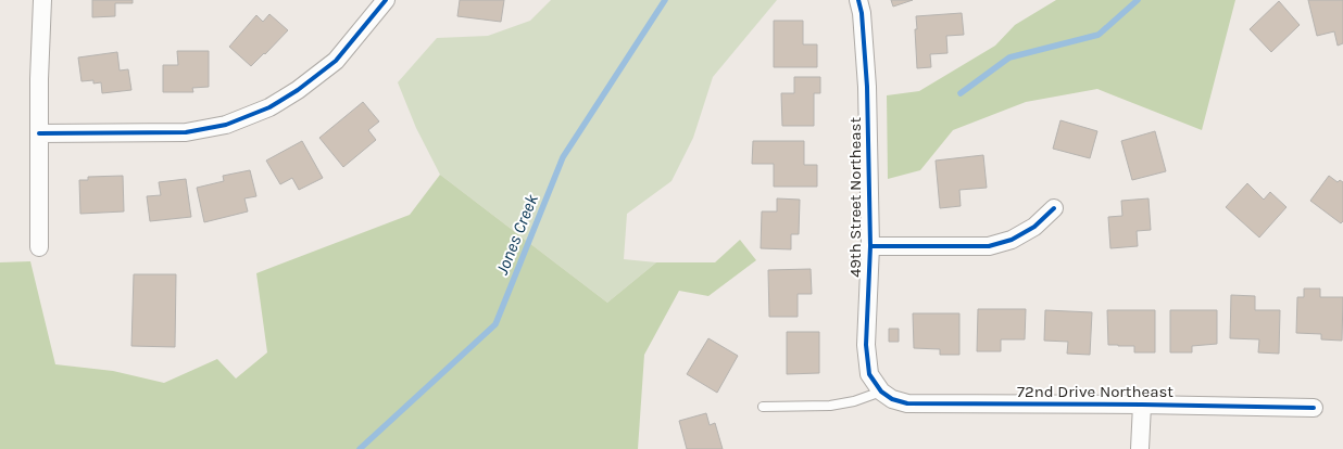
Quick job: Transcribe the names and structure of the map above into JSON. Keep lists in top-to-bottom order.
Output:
{
  "streets": {
    "street": ["49th Street Northeast", "72nd Drive Northeast"]
  },
  "crossings": [
    ["49th Street Northeast", "72nd Drive Northeast"]
  ],
  "water": ["Jones Creek"]
}
